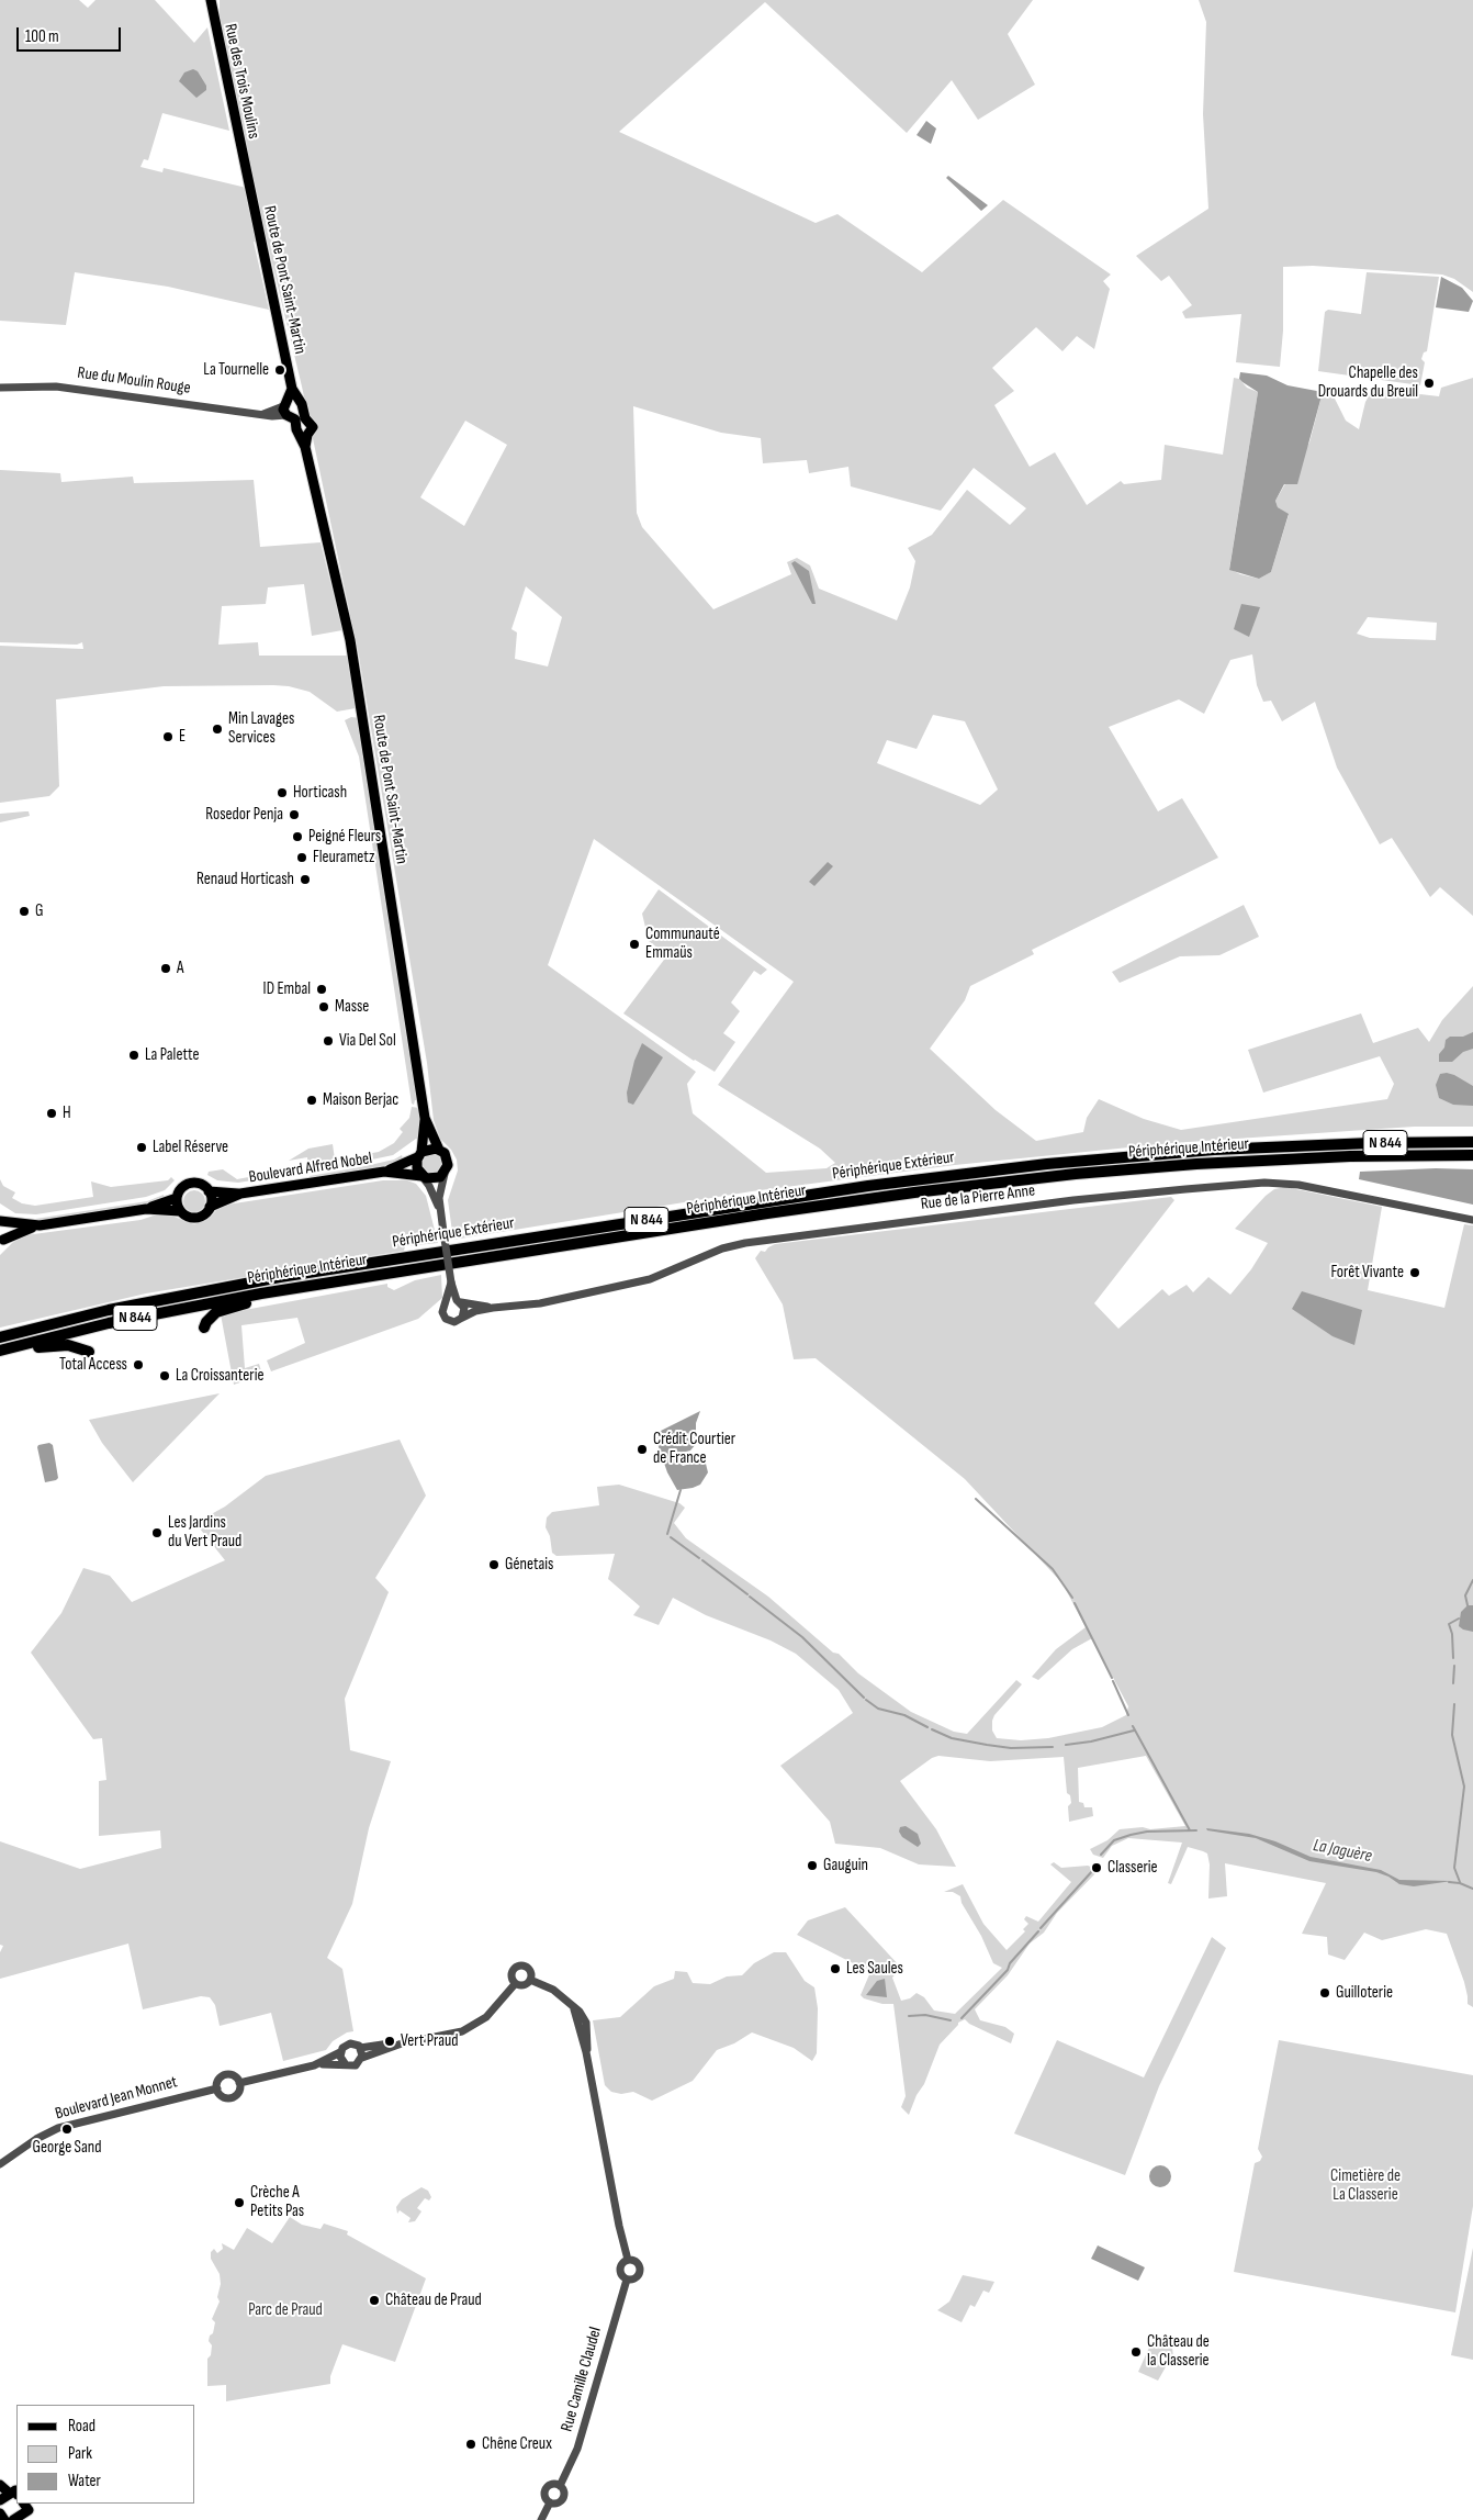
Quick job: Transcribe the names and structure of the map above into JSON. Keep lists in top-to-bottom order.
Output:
{
  "streets": {
    "highway": ["N 844", "Périphérique Intérieur", "Périphérique Extérieur"],
    "main road": ["Rue des Trois Moulins", "Route de Pont Saint-Martin", "Boulevard Alfred Nobel"],
    "street": [
      "Rue du Moulin Rouge",
      "Rue de la Pierre Anne",
      "Boulevard Jean Monnet",
      "Rue Camille Claudel"
    ]
  },
  "crossings": [
    ["Rue des Trois Moulins", "Route de Pont Saint-Martin"],
    ["Route de Pont Saint-Martin", "Rue du Moulin Rouge"],
    ["Route de Pont Saint-Martin", "Boulevard Alfred Nobel"]
  ],
  "water": ["La Jaguère"],
  "parks": ["Cimetière de La Classerie", "Parc de Praud"],
  "places": [
    "La Tournelle",
    "Chapelle des Drouards du Breuil",
    "Min Lavages Services",
    "E",
    "Horticash",
    "Rosedor Penja",
    "Peigné Fleurs",
    "Fleurametz",
    "Renaud Horticash",
    "G",
    "Communauté Emmaüs",
    "A",
    "ID Embal",
    "Masse",
    "Via Del Sol",
    "La Palette",
    "Maison Berjac",
    "H",
    "Label Réserve",
    "Forêt Vivante",
    "Total Access",
    "La Croissanterie",
    "Crédit Courtier de France",
    "Les Jardins du Vert Praud",
    "Génetais",
    "Gauguin",
    "Classerie",
    "Les Saules",
    "Guilloterie",
    "Vert Praud",
    "George Sand",
    "Crèche A Petits Pas",
    "Château de Praud",
    "Château de la Classerie",
    "Chêne Creux"
  ],
  "legend": ["Road", "Park", "Water"],
  "scale_bar": "100 m"
}
